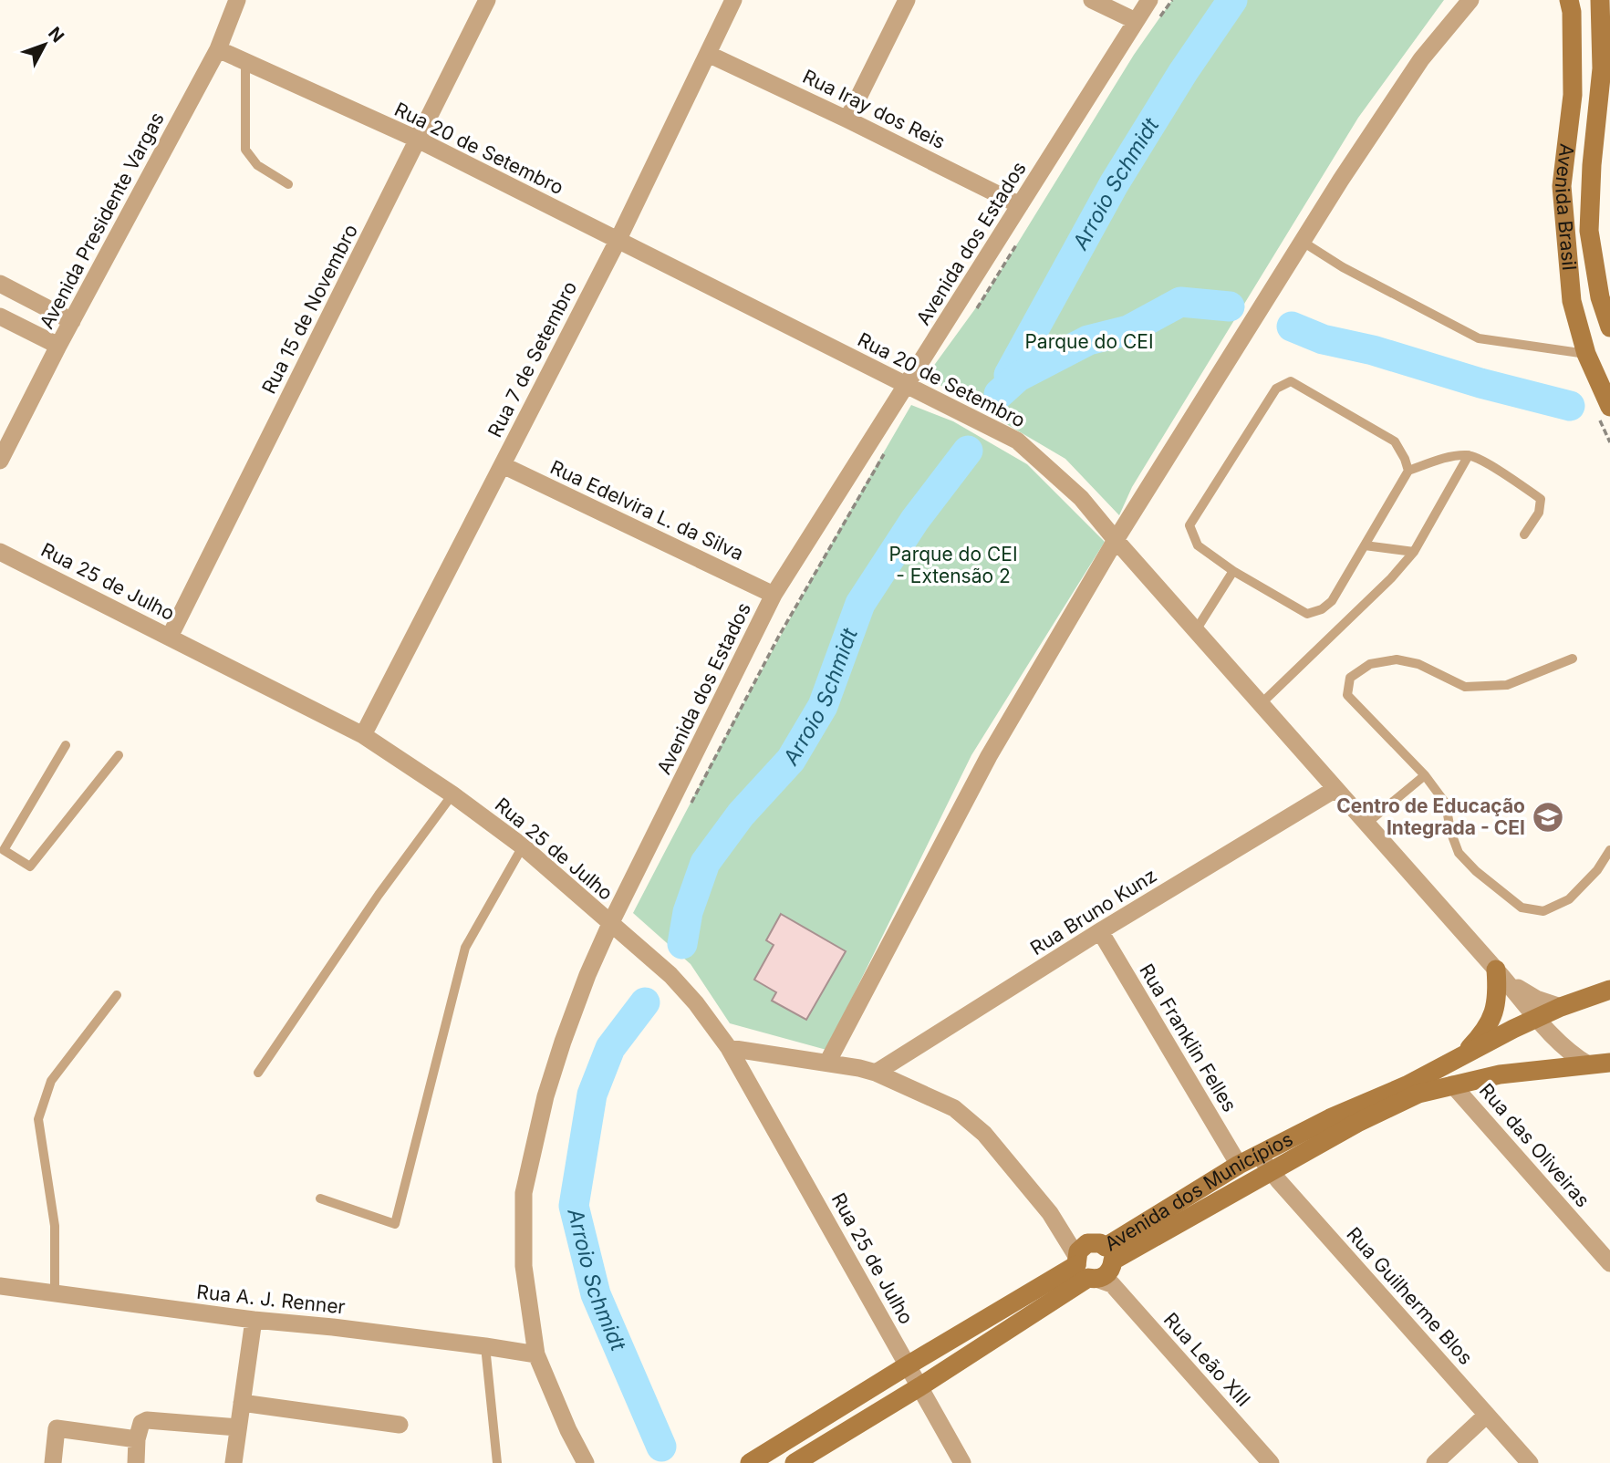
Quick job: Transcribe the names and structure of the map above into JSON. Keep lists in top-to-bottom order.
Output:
{
  "streets": {
    "main road": ["Avenida Brasil", "Avenida dos Municípios"],
    "street": [
      "Rua Iray dos Reis",
      "Rua 20 de Setembro",
      "Avenida Presidente Vargas",
      "Avenida dos Estados",
      "Rua 15 de Novembro",
      "Rua 7 de Setembro",
      "Rua Edelvira L. da Silva",
      "Rua 25 de Julho",
      "Rua Bruno Kunz",
      "Rua Franklin Felles",
      "Rua das Oliveiras",
      "Rua Guilherme Blos",
      "Rua A. J. Renner",
      "Rua Leão XIII"
    ]
  },
  "crossings": [
    ["Rua Iray dos Reis", "Avenida dos Estados"],
    ["Rua Iray dos Reis", "Rua 7 de Setembro"],
    ["Rua 20 de Setembro", "Avenida Presidente Vargas"],
    ["Rua 20 de Setembro", "Avenida dos Estados"],
    ["Rua 20 de Setembro", "Rua 15 de Novembro"],
    ["Rua 20 de Setembro", "Rua 7 de Setembro"],
    ["Rua 20 de Setembro", "Rua Bruno Kunz"],
    ["Rua 20 de Setembro", "Avenida dos Municípios"],
    ["Avenida dos Estados", "Rua Edelvira L. da Silva"],
    ["Avenida dos Estados", "Rua 25 de Julho"],
    ["Avenida dos Estados", "Rua A. J. Renner"],
    ["Rua 15 de Novembro", "Rua 25 de Julho"],
    ["Rua 7 de Setembro", "Rua Edelvira L. da Silva"],
    ["Rua 7 de Setembro", "Rua 25 de Julho"],
    ["Rua 25 de Julho", "Avenida dos Municípios"],
    ["Rua 25 de Julho", "Rua Leão XIII"],
    ["Rua Bruno Kunz", "Rua Franklin Felles"],
    ["Rua Bruno Kunz", "Rua Leão XIII"],
    ["Rua Franklin Felles", "Avenida dos Municípios"],
    ["Rua das Oliveiras", "Avenida dos Municípios"],
    ["Avenida dos Municípios", "Rua Guilherme Blos"],
    ["Avenida dos Municípios", "Rua Leão XIII"]
  ],
  "water": ["Arroio Schmidt"],
  "parks": ["Parque do CEI", "Parque do CEI - Extensão 2"],
  "places": {
    "school or university": ["Centro de Educação Integrada - CEI"]
  },
  "north": "top right"
}
